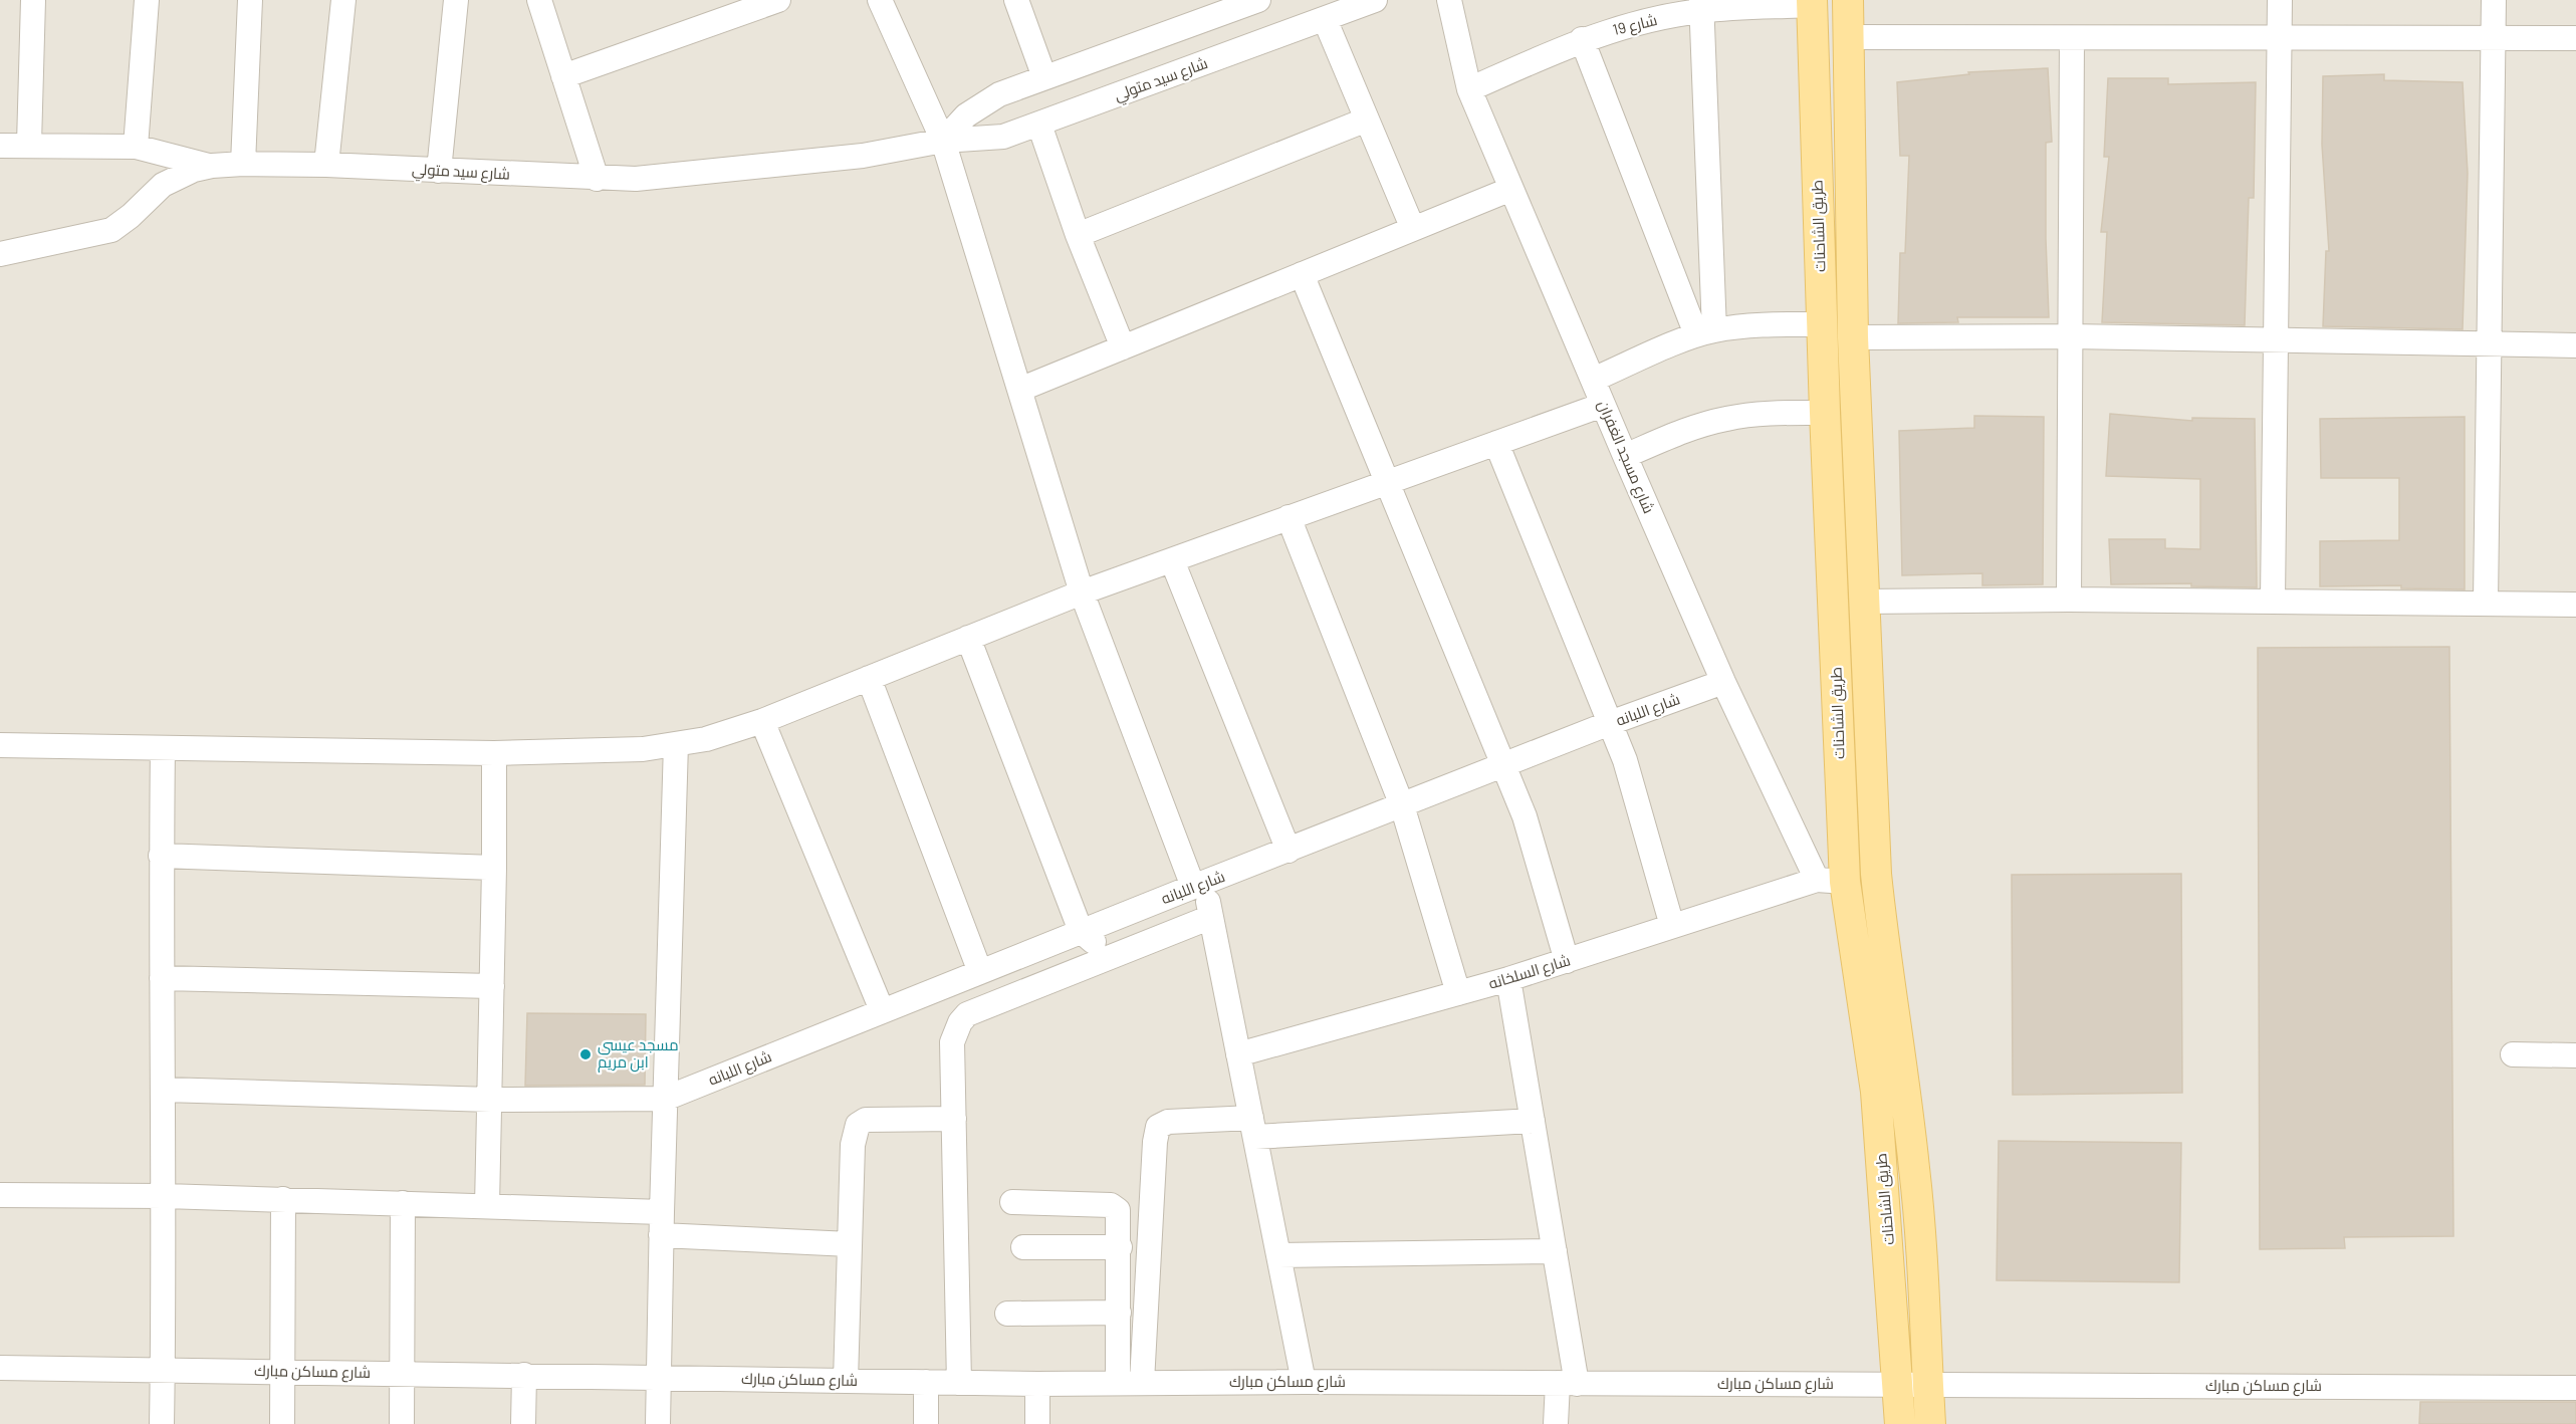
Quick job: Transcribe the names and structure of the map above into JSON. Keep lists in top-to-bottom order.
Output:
{
  "streets": {
    "main road": ["طريق الشاحنات"],
    "street": [
      "شارع 19",
      "شارع سيد متولي",
      "شارع مسجد الغفران",
      "شارع اللبانه",
      "شارع السلخانه",
      "شارع مساكن مبارك"
    ]
  },
  "crossings": [
    ["شارع 19", "طريق الشاحنات"],
    ["شارع 19", "شارع مسجد الغفران"],
    ["طريق الشاحنات", "شارع مسجد الغفران"],
    ["طريق الشاحنات", "شارع السلخانه"],
    ["طريق الشاحنات", "شارع مساكن مبارك"],
    ["شارع مسجد الغفران", "شارع اللبانه"],
    ["شارع مسجد الغفران", "شارع السلخانه"]
  ],
  "places": ["مسجد عيسى ابن مريم"]
}
